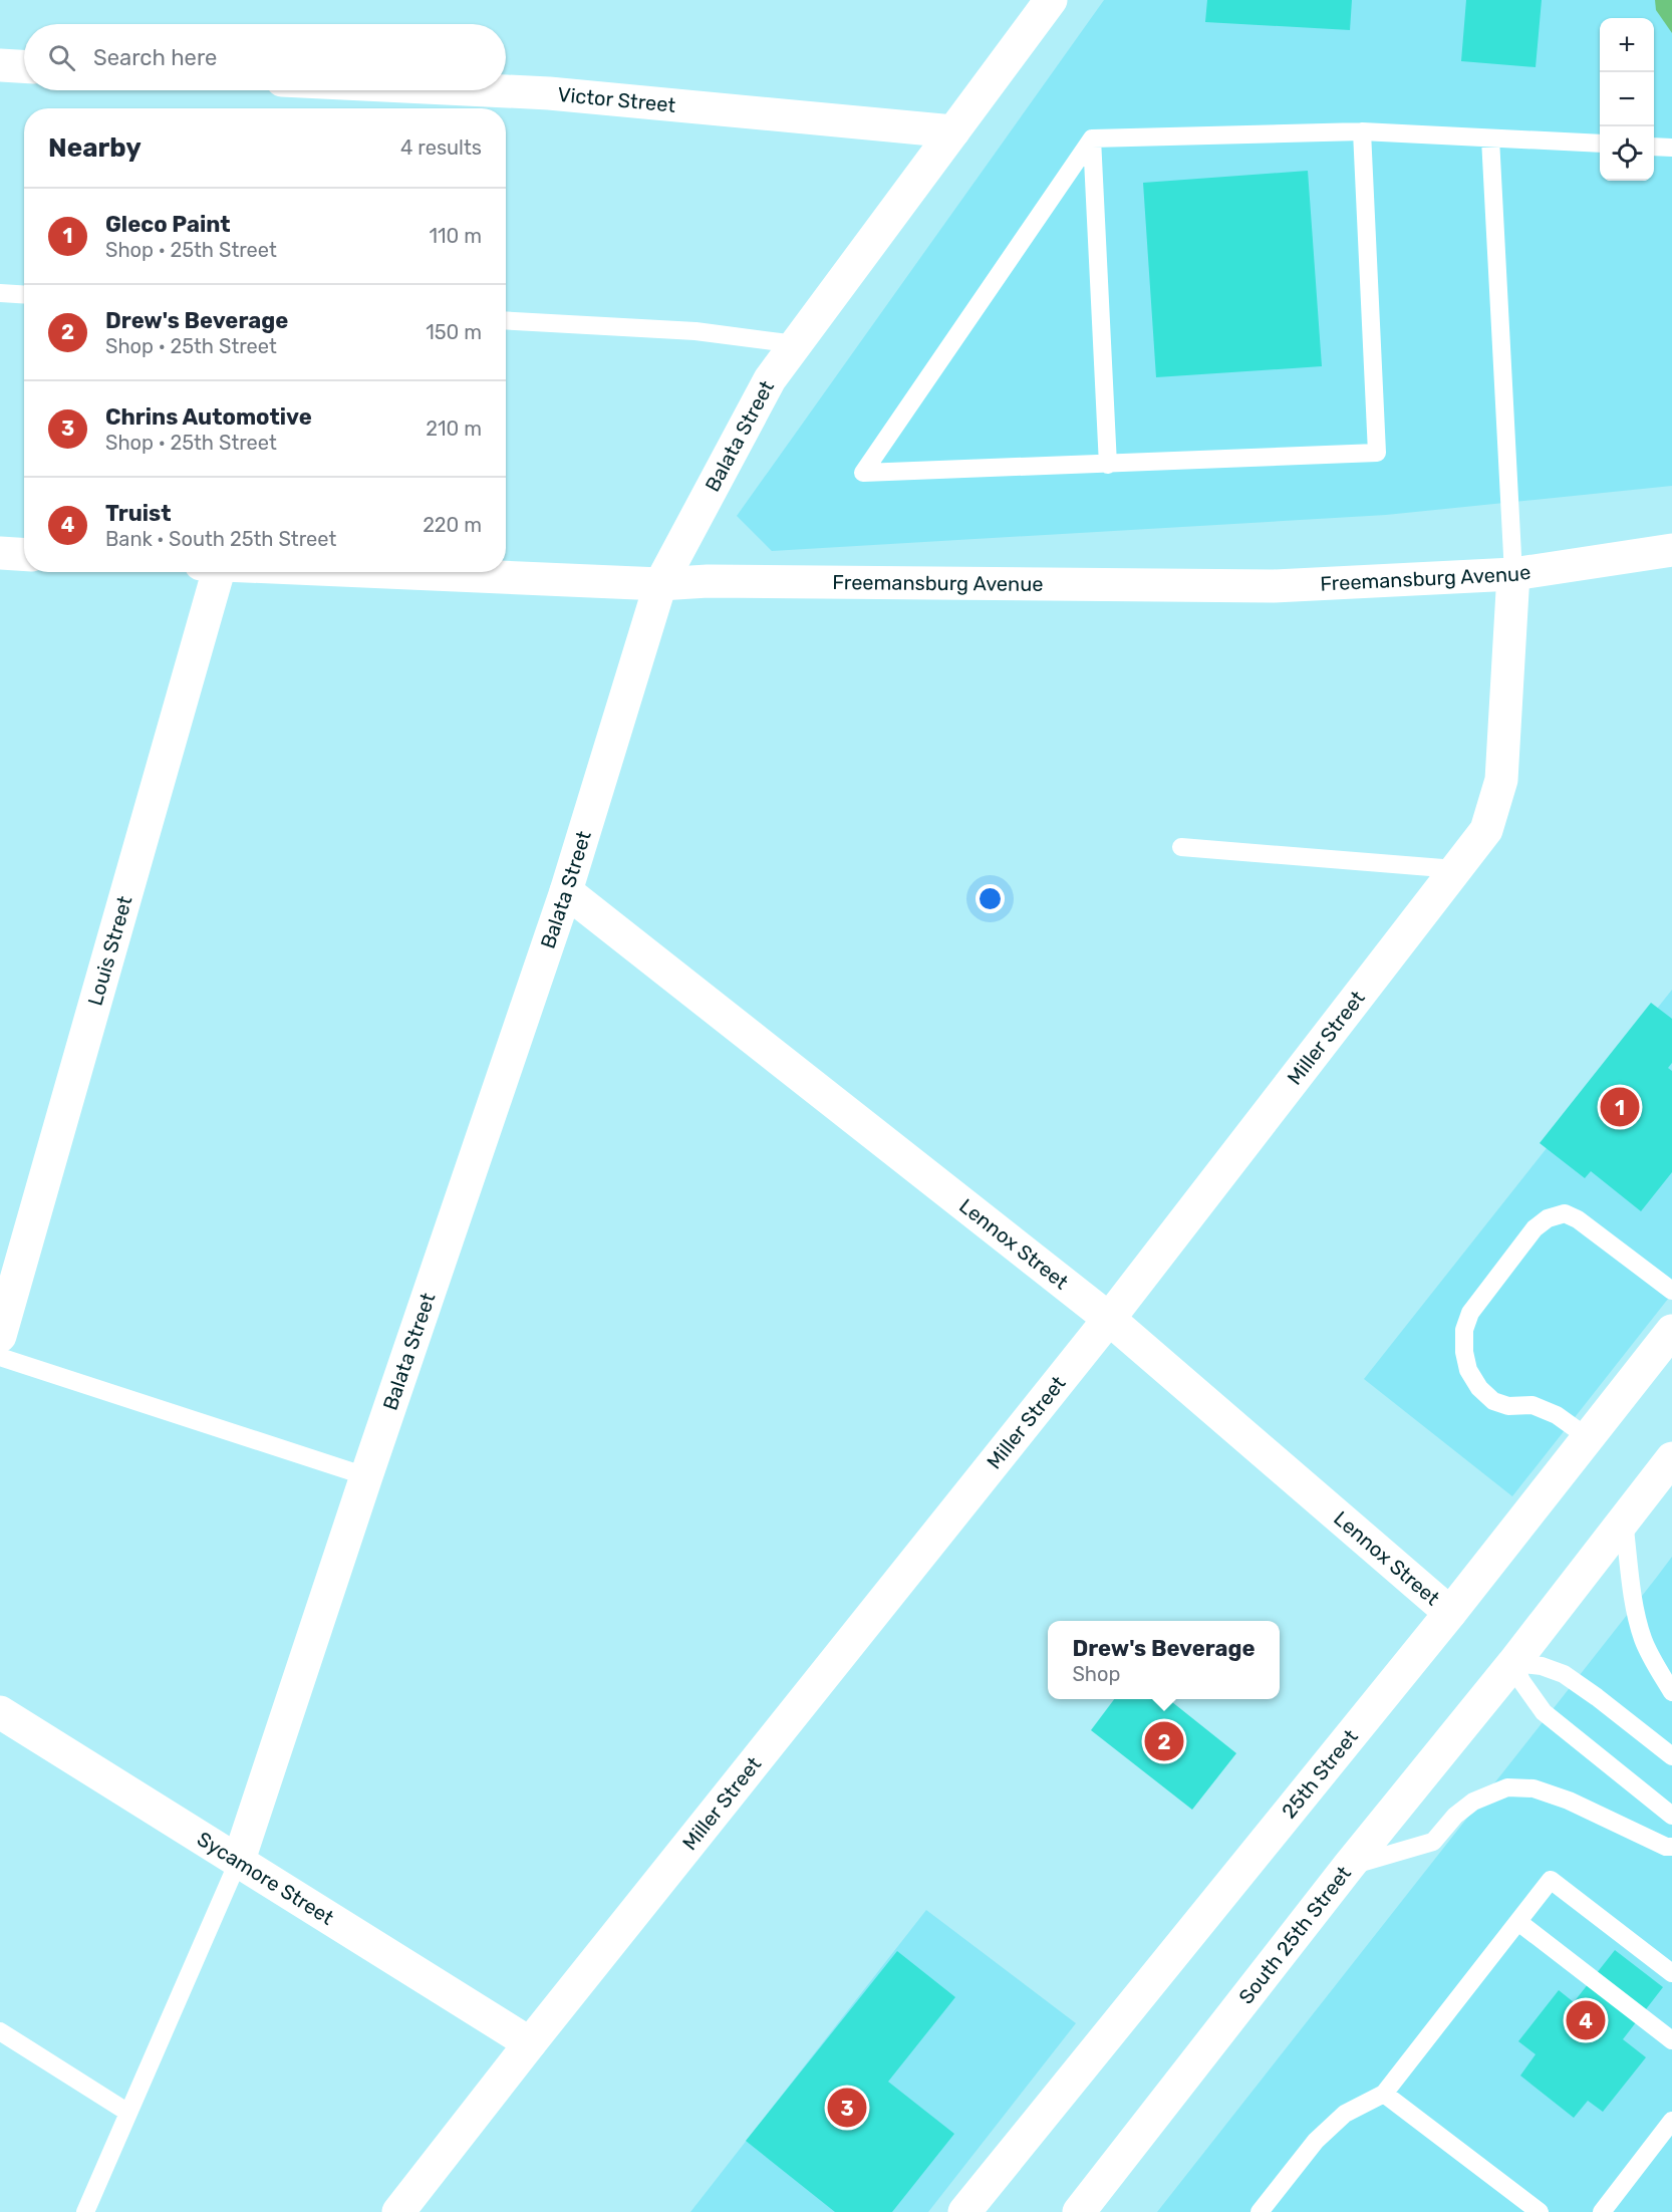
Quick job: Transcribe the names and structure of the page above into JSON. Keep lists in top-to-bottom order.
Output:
{
  "streets": {
    "street": [
      "Victor Street",
      "Balata Street",
      "Freemansburg Avenue",
      "Louis Street",
      "Miller Street",
      "Lennox Street",
      "25th Street",
      "Sycamore Street",
      "South 25th Street"
    ]
  },
  "crossings": [
    ["Victor Street", "Balata Street"],
    ["Balata Street", "Freemansburg Avenue"],
    ["Balata Street", "Lennox Street"],
    ["Balata Street", "Sycamore Street"],
    ["Freemansburg Avenue", "Miller Street"],
    ["Miller Street", "Lennox Street"],
    ["Miller Street", "Sycamore Street"],
    ["Lennox Street", "25th Street"]
  ],
  "page": {
    "map_buttons": ["+", "−"],
    "search": "Search here",
    "heading": ["Nearby", "4 results"],
    "list": [
      {
        "mark": "1",
        "name": "Gleco Paint",
        "note": "Shop · 25th Street",
        "value": "110 m"
      },
      {
        "mark": "2",
        "name": "Drew's Beverage",
        "note": "Shop · 25th Street",
        "value": "150 m"
      },
      {
        "mark": "3",
        "name": "Chrins Automotive",
        "note": "Shop · 25th Street",
        "value": "210 m"
      },
      {
        "mark": "4",
        "name": "Truist",
        "note": "Bank · South 25th Street",
        "value": "220 m"
      }
    ],
    "pins": [
      "1",
      "2",
      "4",
      "3"
    ],
    "popup": ["Drew's Beverage", "Shop"]
  }
}
